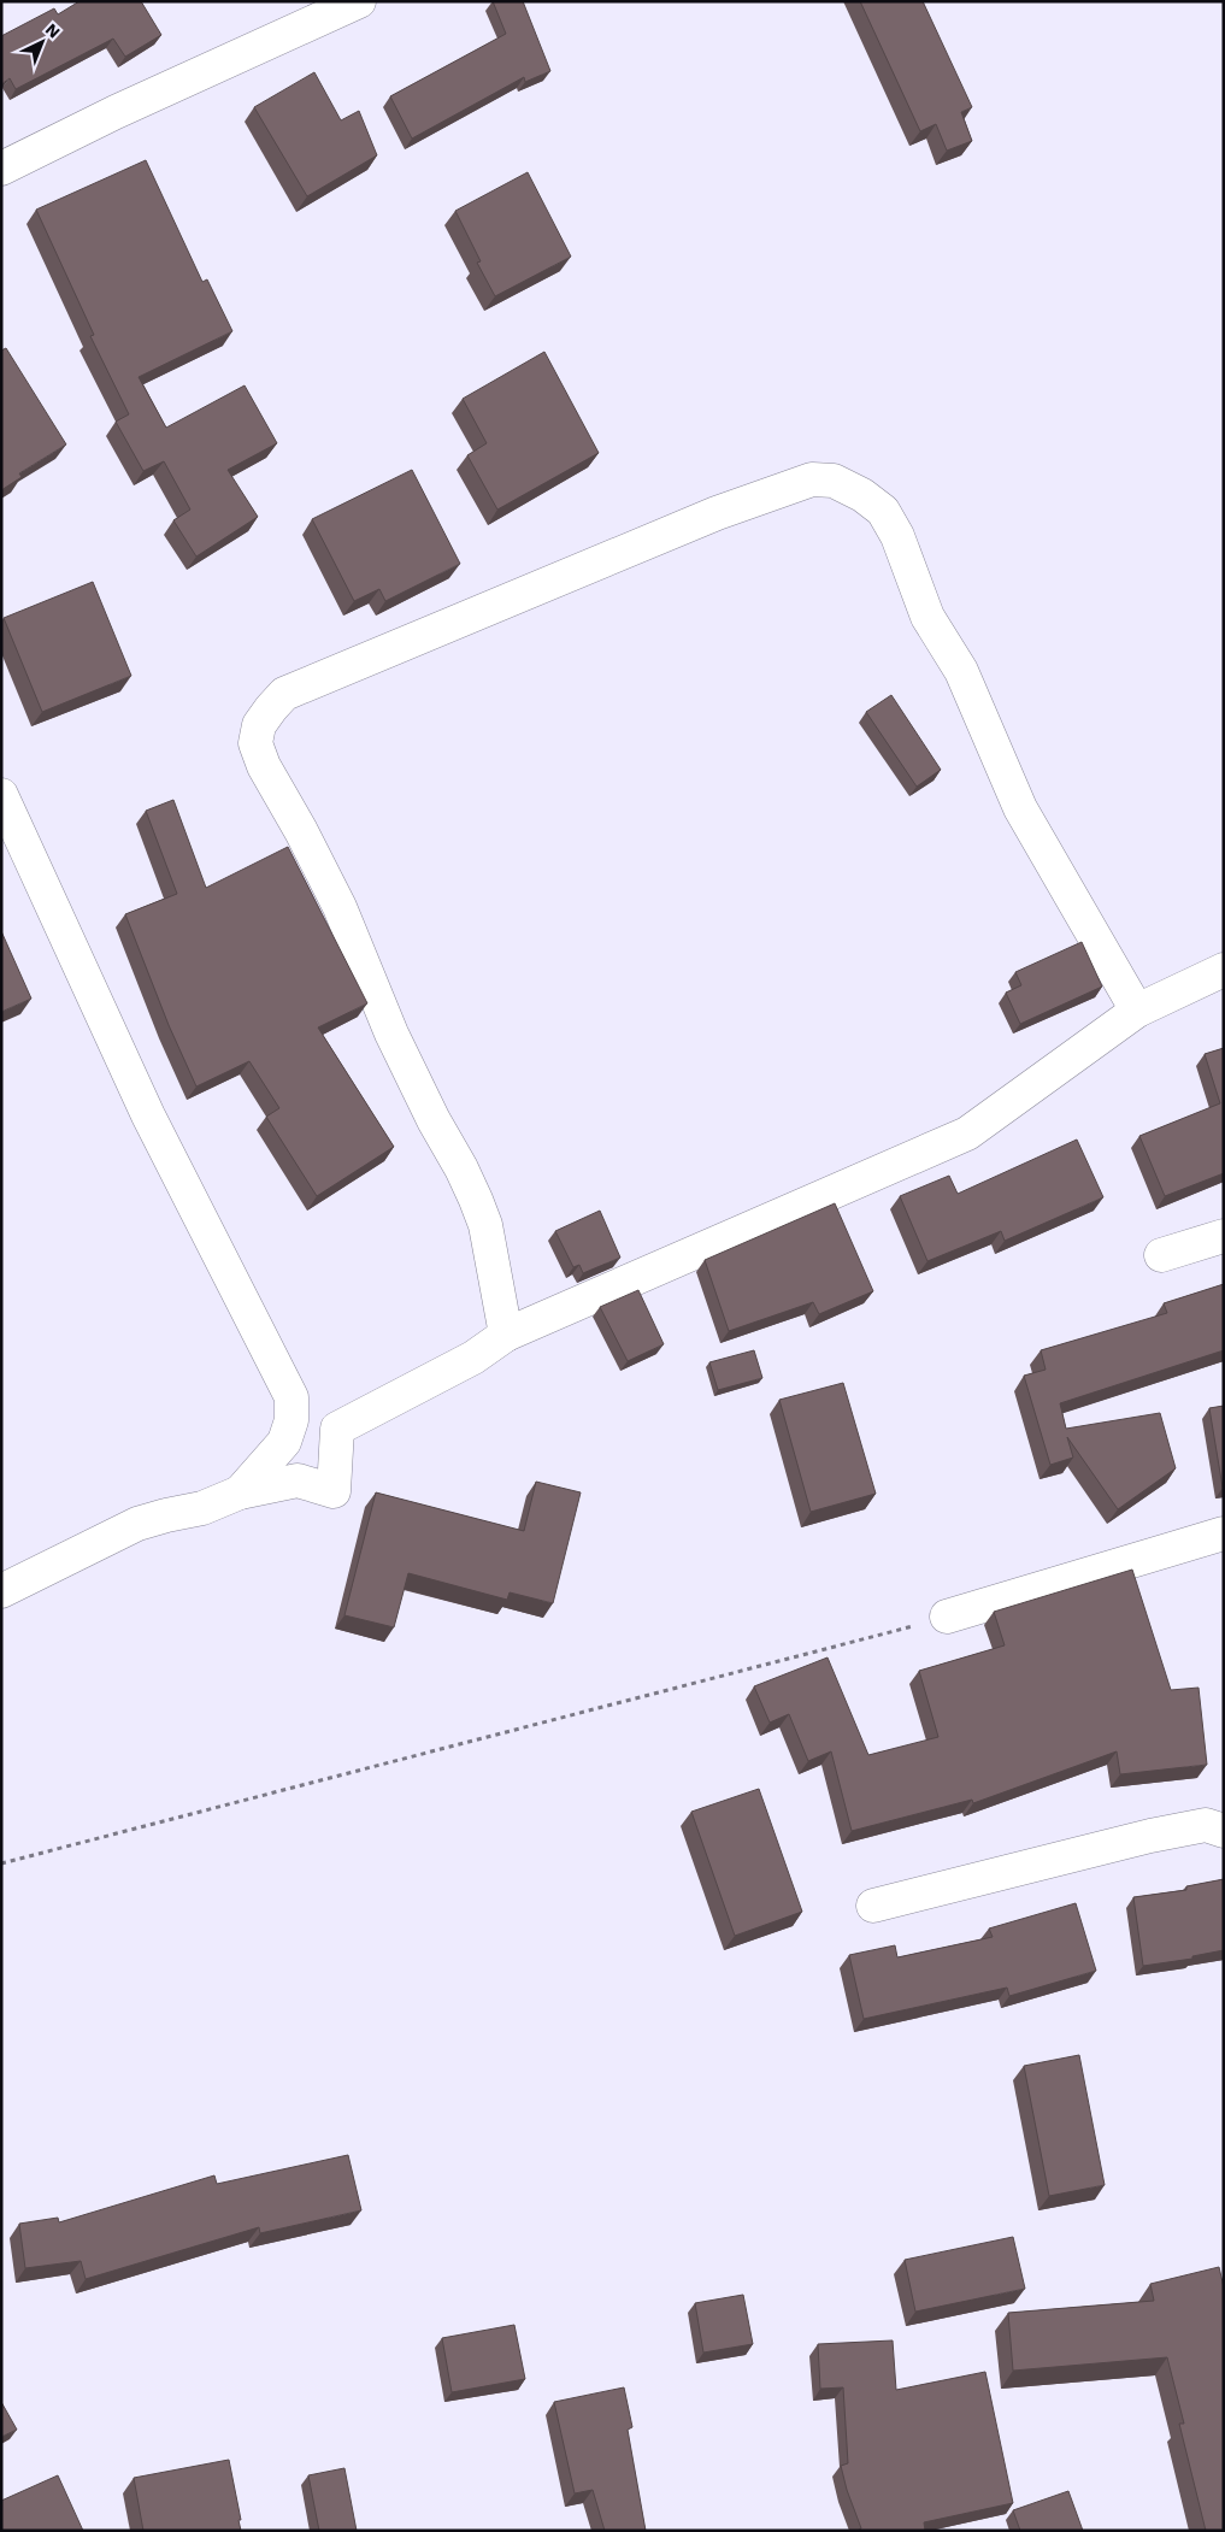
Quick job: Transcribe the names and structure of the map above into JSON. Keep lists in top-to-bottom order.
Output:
{
  "north": "top right"
}
